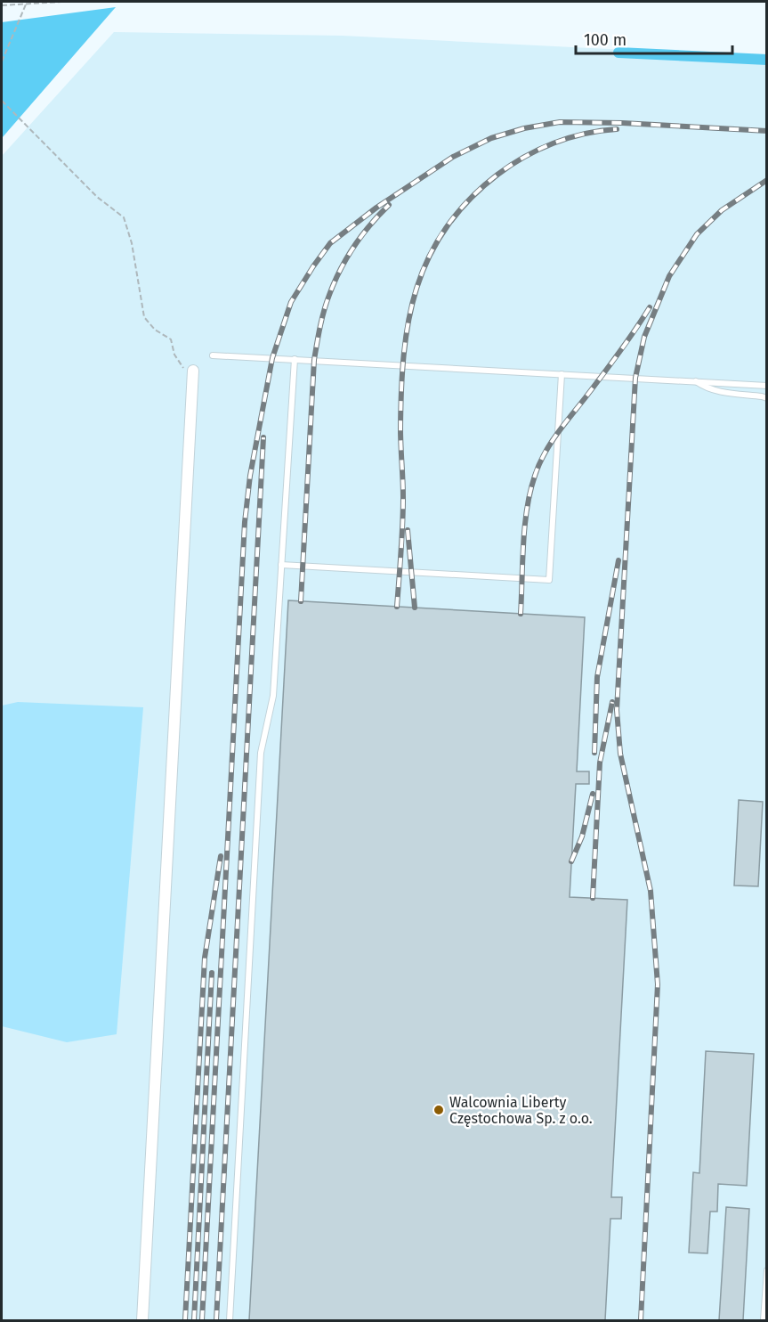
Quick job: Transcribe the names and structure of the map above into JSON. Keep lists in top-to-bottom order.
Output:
{
  "places": ["Walcownia Liberty Częstochowa Sp. z o.o."],
  "scale_bar": "100 m"
}
